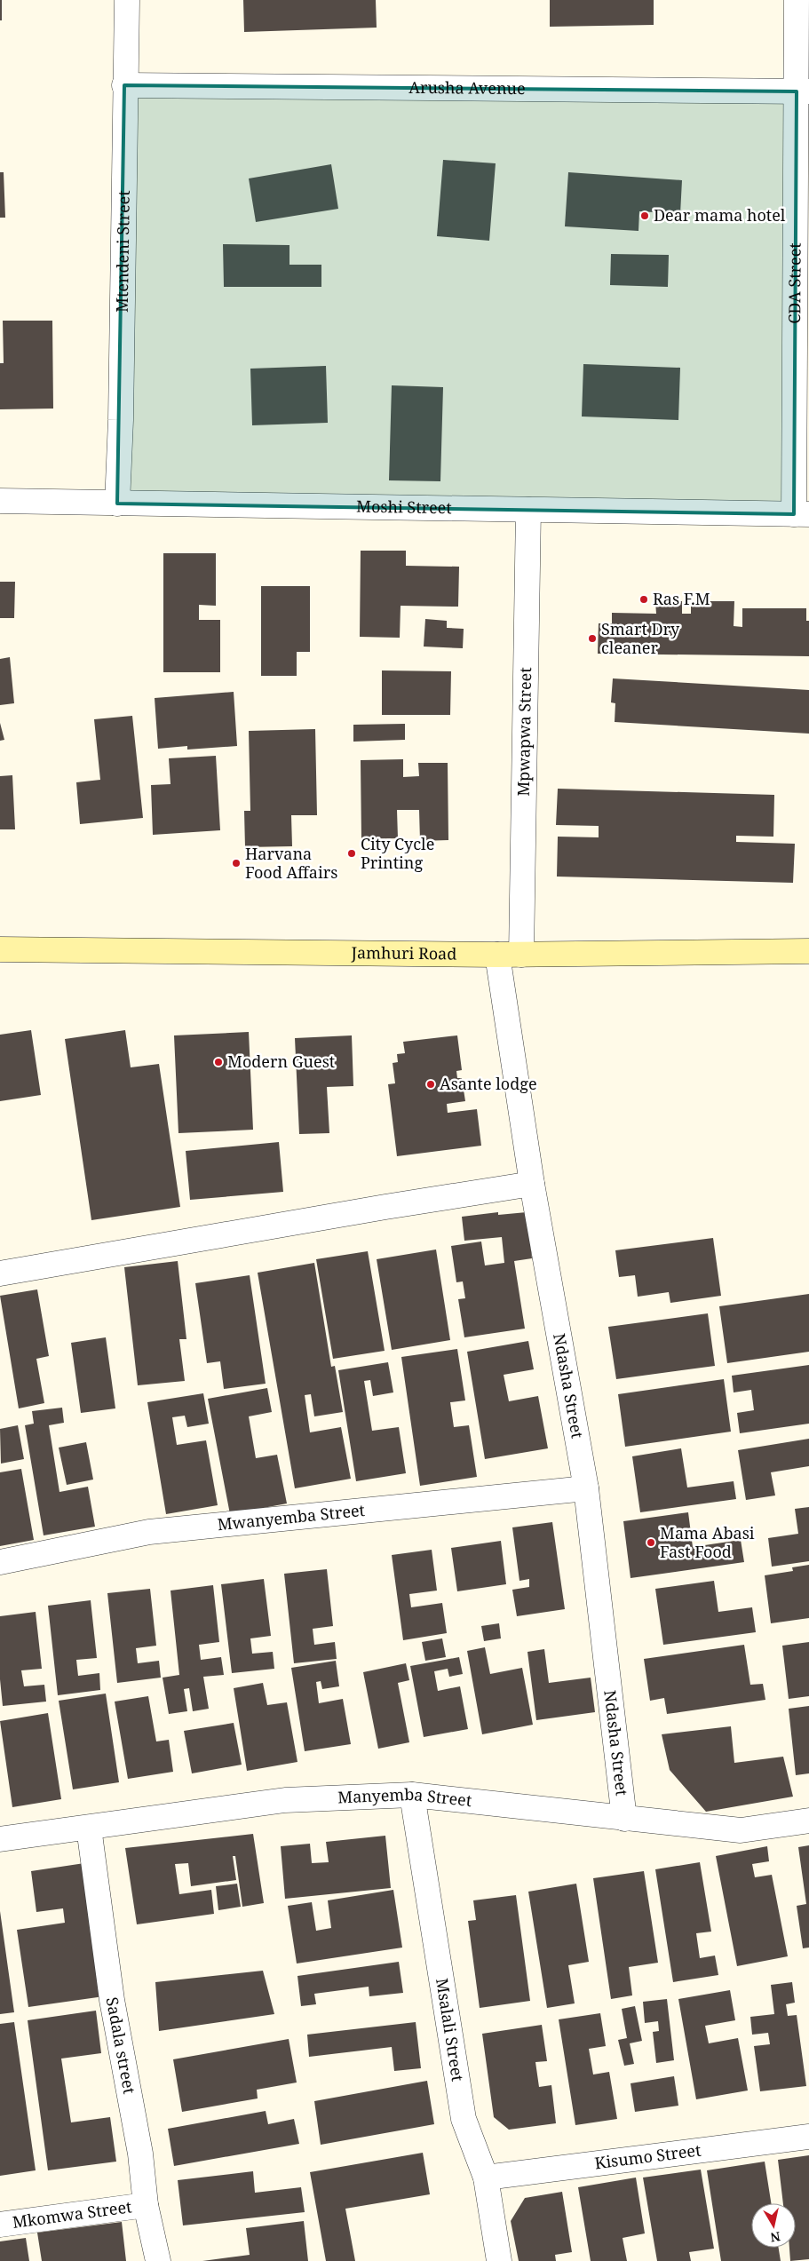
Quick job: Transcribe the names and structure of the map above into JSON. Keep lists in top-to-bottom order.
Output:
{
  "streets": {
    "main road": ["Jamhuri Road"],
    "street": [
      "Arusha Avenue",
      "Mtendeni Street",
      "CDA Street",
      "Moshi Street",
      "Mpwapwa Street",
      "Ndasha Street",
      "Mwanyemba Street",
      "Manyemba Street",
      "Msalali Street",
      "Sadala street",
      "Kisumo Street",
      "Mkomwa Street"
    ]
  },
  "crossings": [
    ["Arusha Avenue", "Mtendeni Street"],
    ["Arusha Avenue", "CDA Street"],
    ["Mtendeni Street", "Moshi Street"],
    ["CDA Street", "Moshi Street"],
    ["Moshi Street", "Mpwapwa Street"],
    ["Mpwapwa Street", "Jamhuri Road"],
    ["Jamhuri Road", "Ndasha Street"],
    ["Ndasha Street", "Mwanyemba Street"],
    ["Ndasha Street", "Manyemba Street"],
    ["Manyemba Street", "Msalali Street"],
    ["Manyemba Street", "Sadala street"],
    ["Msalali Street", "Kisumo Street"],
    ["Sadala street", "Mkomwa Street"]
  ],
  "places": [
    "Dear mama hotel",
    "Ras F.M",
    "Smart Dry cleaner",
    "City Cycle Printing",
    "Harvana Food Affairs",
    "Modern Guest",
    "Asante lodge",
    "Mama Abasi Fast Food"
  ],
  "north": "bottom"
}
